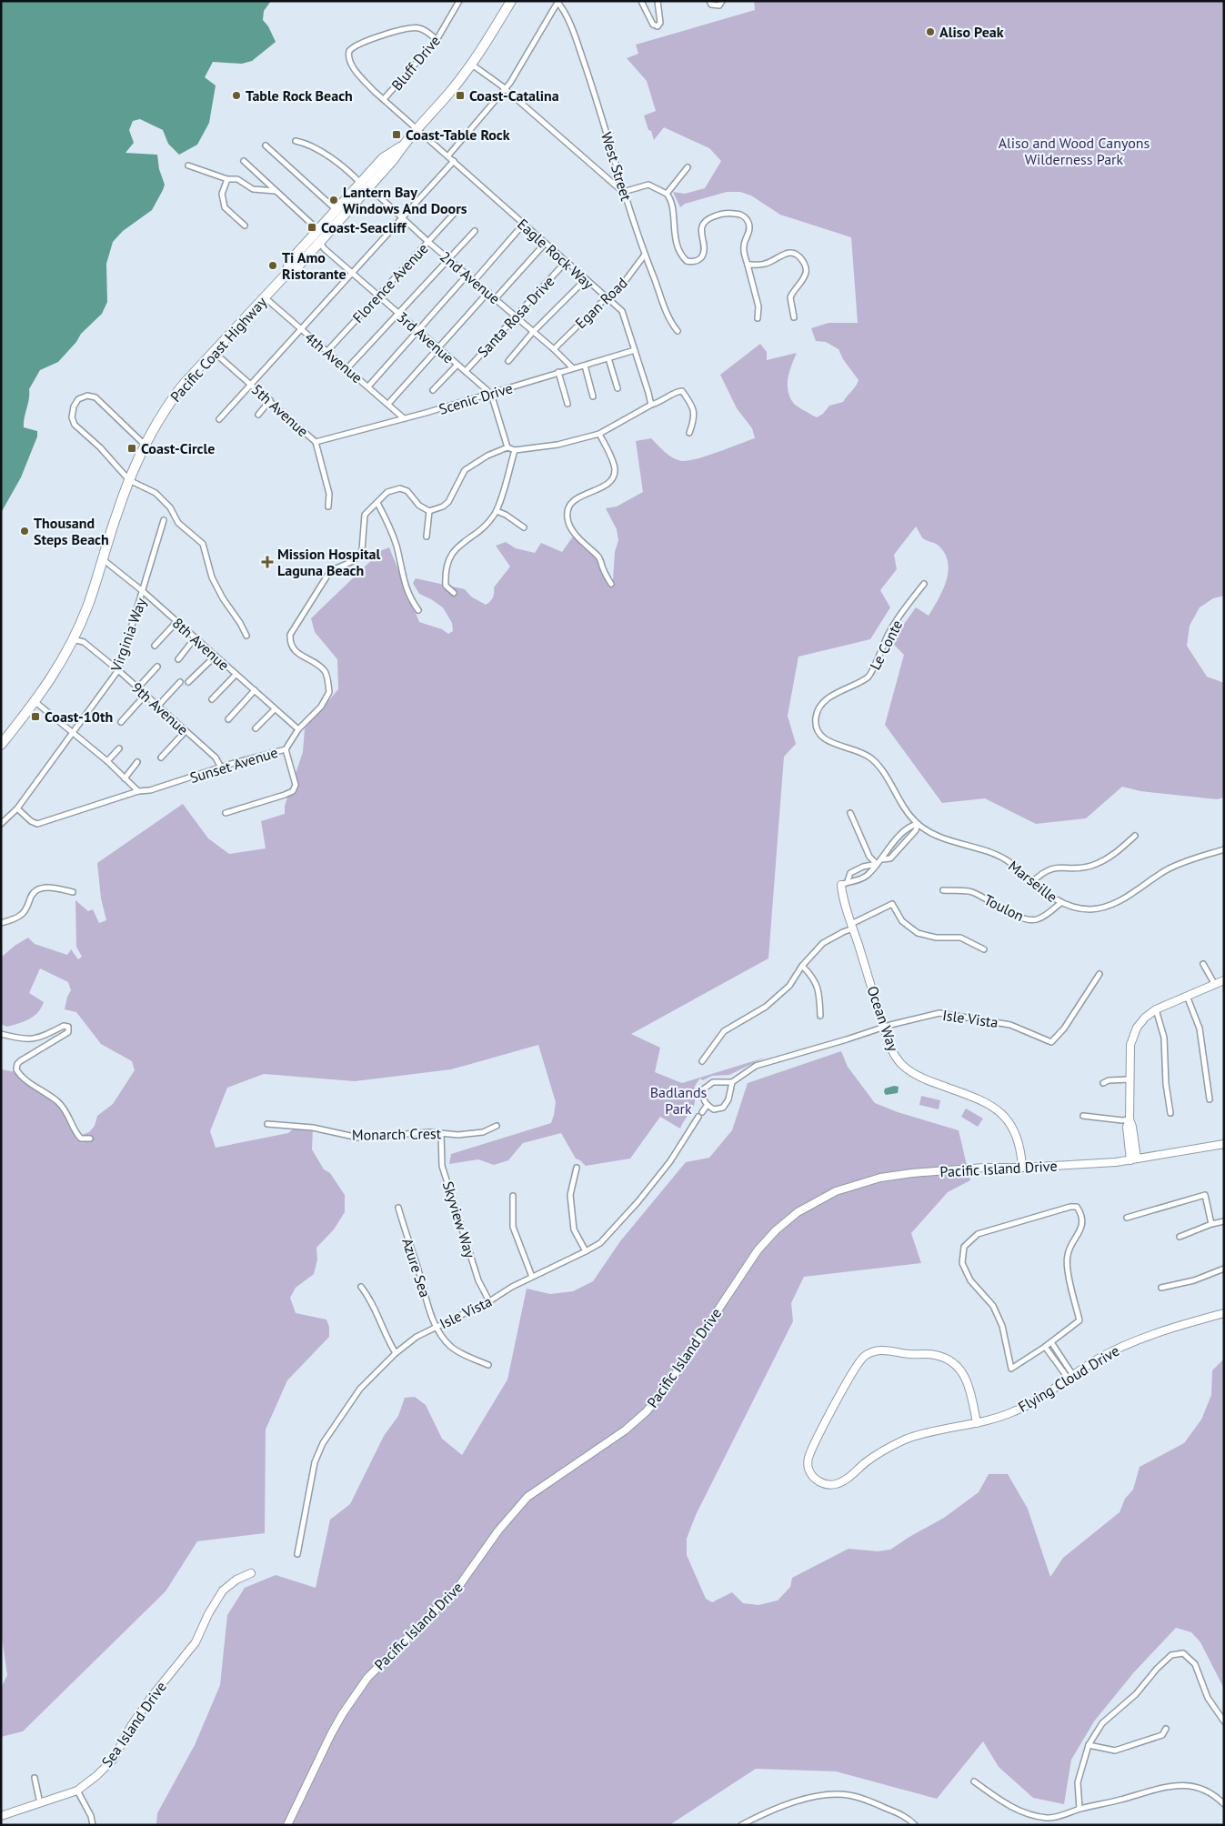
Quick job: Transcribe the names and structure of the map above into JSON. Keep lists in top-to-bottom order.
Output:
{
  "streets": {
    "highway": ["Pacific Coast Highway"],
    "street": [
      "Bluff Drive",
      "West Street",
      "Eagle Rock Way",
      "2nd Avenue",
      "Florence Avenue",
      "Egan Road",
      "Santa Rosa Drive",
      "3rd Avenue",
      "4th Avenue",
      "Scenic Drive",
      "5th Avenue",
      "Virginia Way",
      "8th Avenue",
      "Le Conte",
      "9th Avenue",
      "Sunset Avenue",
      "Marseille",
      "Toulon",
      "Ocean Way",
      "Isle Vista",
      "Monarch Crest",
      "Pacific Island Drive",
      "Skyview Way",
      "Azure Sea",
      "Flying Cloud Drive",
      "Sea Island Drive"
    ]
  },
  "crossings": [
    ["Bluff Drive", "Eagle Rock Way"],
    ["West Street", "Egan Road"],
    ["Eagle Rock Way", "Egan Road"],
    ["Eagle Rock Way", "Santa Rosa Drive"],
    ["Eagle Rock Way", "Pacific Coast Highway"],
    ["Eagle Rock Way", "Scenic Drive"],
    ["2nd Avenue", "Florence Avenue"],
    ["2nd Avenue", "Egan Road"],
    ["2nd Avenue", "Santa Rosa Drive"],
    ["2nd Avenue", "Pacific Coast Highway"],
    ["2nd Avenue", "Scenic Drive"],
    ["Florence Avenue", "3rd Avenue"],
    ["Florence Avenue", "4th Avenue"],
    ["Santa Rosa Drive", "3rd Avenue"],
    ["3rd Avenue", "Pacific Coast Highway"],
    ["3rd Avenue", "Scenic Drive"],
    ["Pacific Coast Highway", "4th Avenue"],
    ["Pacific Coast Highway", "5th Avenue"],
    ["Pacific Coast Highway", "8th Avenue"],
    ["Pacific Coast Highway", "9th Avenue"],
    ["4th Avenue", "Scenic Drive"],
    ["Scenic Drive", "5th Avenue"],
    ["Virginia Way", "8th Avenue"],
    ["Virginia Way", "9th Avenue"],
    ["Virginia Way", "Sunset Avenue"],
    ["8th Avenue", "Sunset Avenue"],
    ["Le Conte", "Marseille"],
    ["9th Avenue", "Sunset Avenue"],
    ["Marseille", "Toulon"],
    ["Ocean Way", "Isle Vista"],
    ["Ocean Way", "Pacific Island Drive"],
    ["Isle Vista", "Skyview Way"],
    ["Isle Vista", "Azure Sea"],
    ["Monarch Crest", "Skyview Way"]
  ],
  "parks": ["Aliso and Wood Canyons Wilderness Park", "Badlands Park"],
  "places": {
    "other": [
      "Aliso Peak",
      "Table Rock Beach",
      "Lantern Bay Windows And Doors",
      "Ti Amo Ristorante",
      "Thousand Steps Beach"
    ],
    "transit": [
      "Coast-Catalina",
      "Coast-Table Rock",
      "Coast-Seacliff",
      "Coast-Circle",
      "Coast-10th"
    ],
    "health": ["Mission Hospital Laguna Beach"]
  }
}
